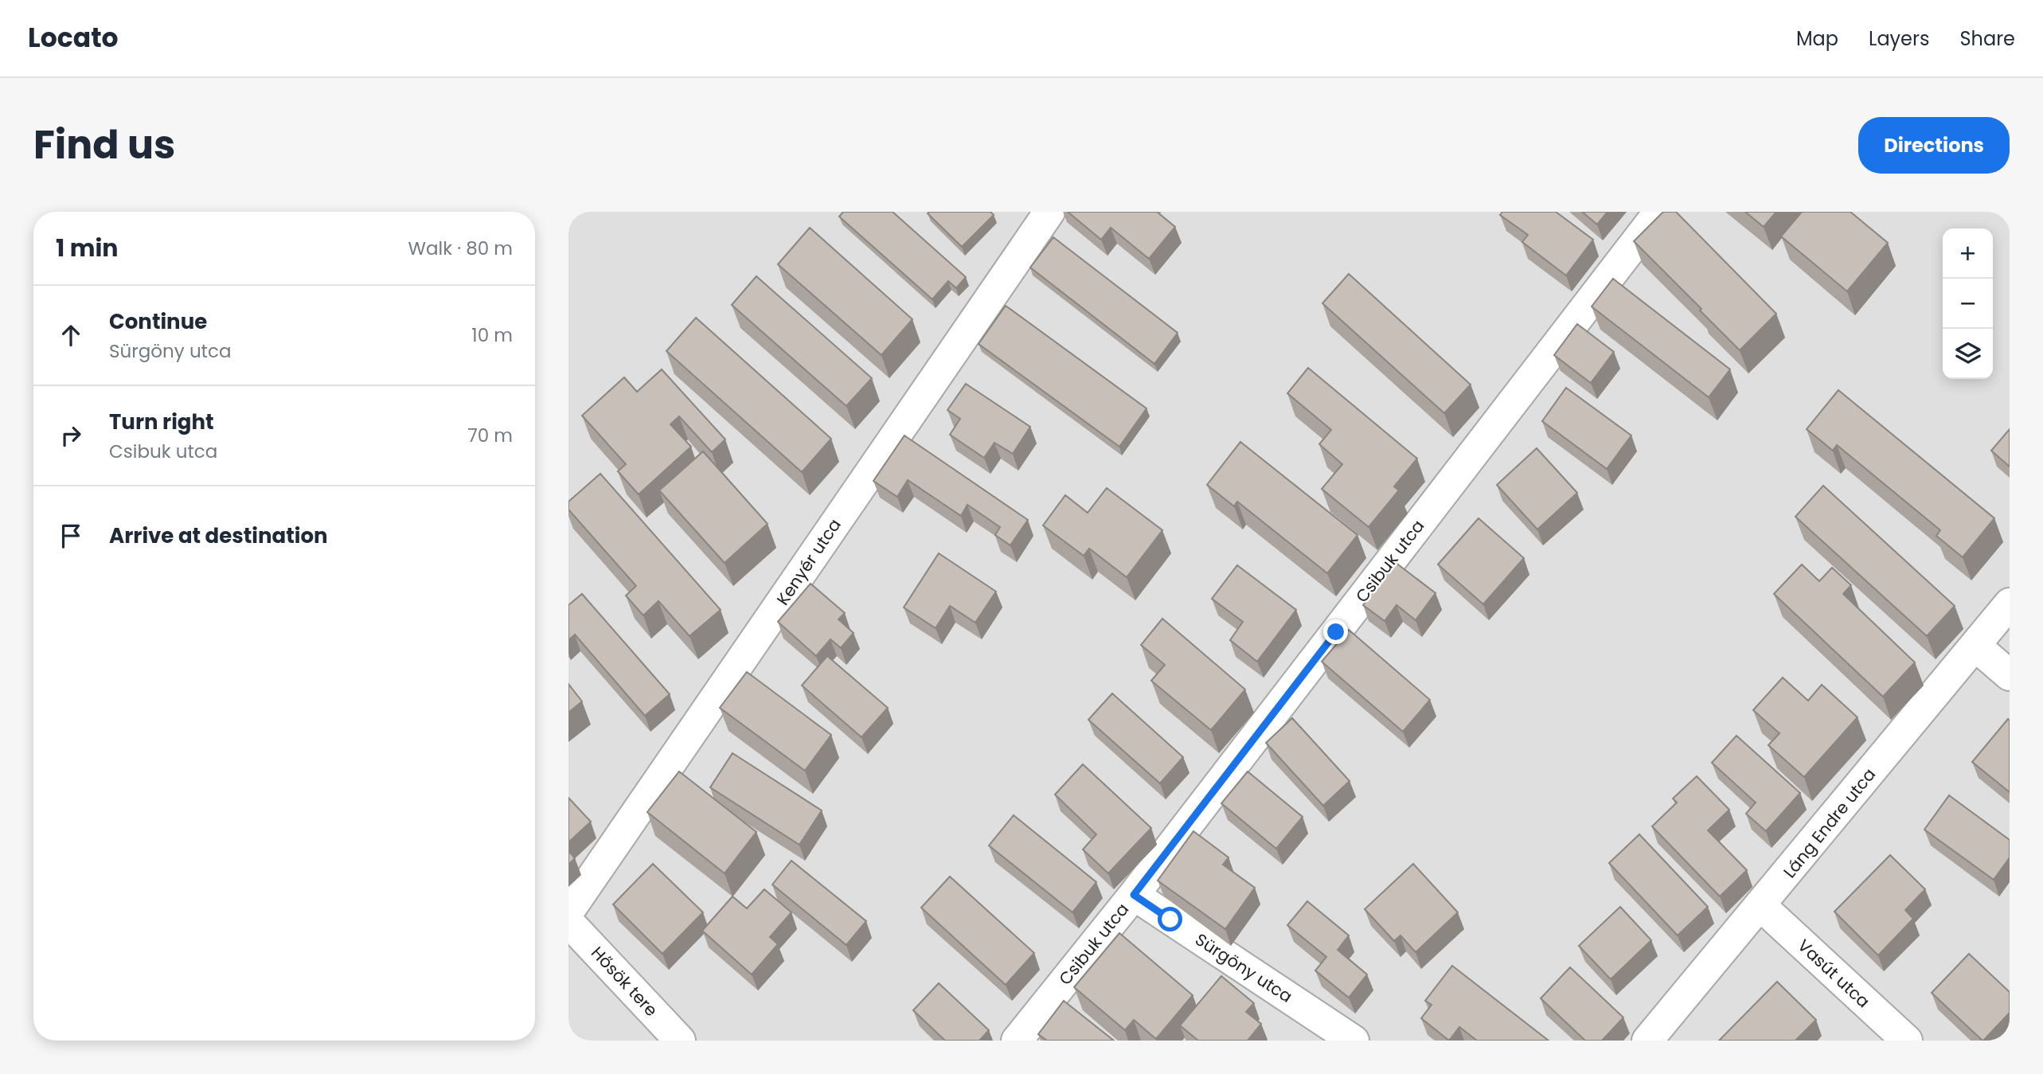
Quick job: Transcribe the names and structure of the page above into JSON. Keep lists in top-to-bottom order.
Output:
{
  "streets": {
    "street": [
      "Csibuk utca",
      "Kenyér utca",
      "Láng Endre utca",
      "Sürgöny utca",
      "Vasút utca",
      "Hősök tere"
    ]
  },
  "crossings": [
    ["Csibuk utca", "Sürgöny utca"],
    ["Láng Endre utca", "Vasút utca"]
  ],
  "page": {
    "header": "Locato",
    "nav": ["Map", "Layers", "Share"],
    "title": "Find us",
    "buttons": "Directions",
    "heading": ["1 min", "Walk · 80 m"],
    "map_buttons": ["+", "−"],
    "list": [
      ["Continue", "Sürgöny utca", "10 m"],
      ["Turn right", "Csibuk utca", "70 m"],
      "Arrive at destination"
    ]
  }
}
